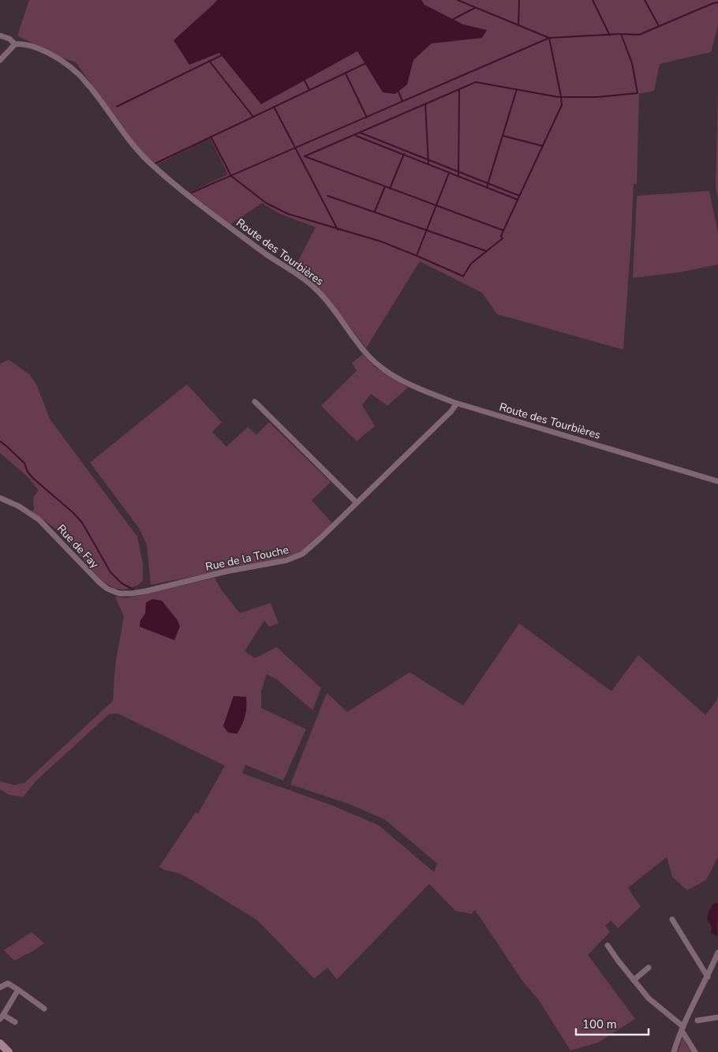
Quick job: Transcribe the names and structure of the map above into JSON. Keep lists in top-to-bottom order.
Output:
{
  "streets": {
    "street": ["Route des Tourbières", "Rue de Fay", "Rue de la Touche"]
  },
  "crossings": [
    ["Route des Tourbières", "Rue de la Touche"],
    ["Rue de Fay", "Rue de la Touche"]
  ],
  "scale_bar": "100 m"
}
